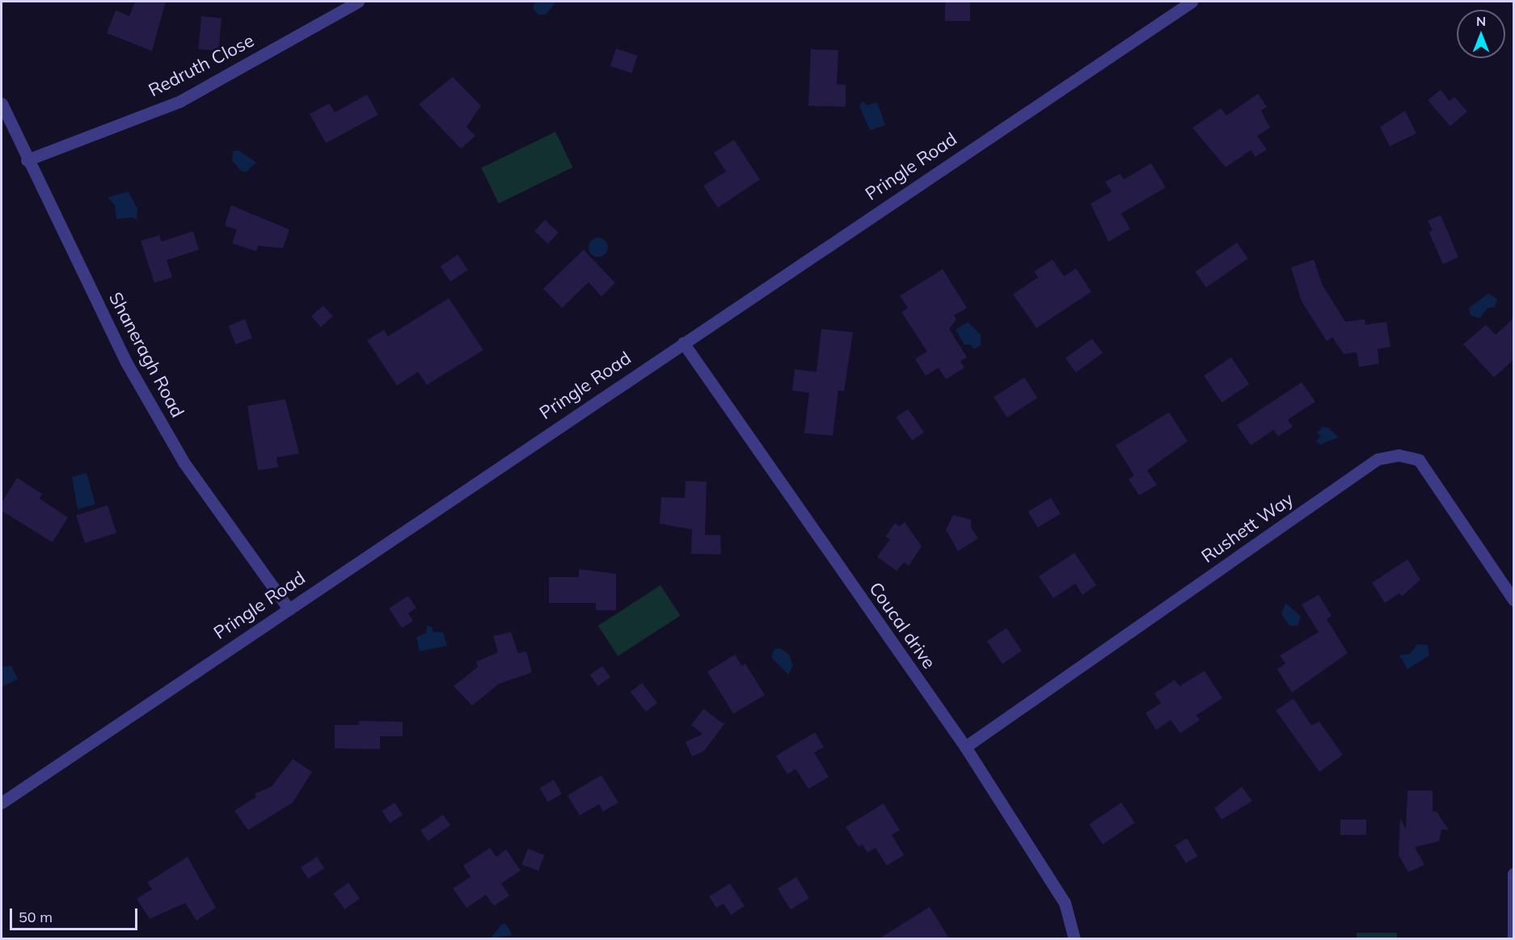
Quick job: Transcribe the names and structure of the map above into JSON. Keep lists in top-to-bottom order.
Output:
{
  "streets": {
    "street": [
      "Redruth Close",
      "Pringle Road",
      "Shaneragh Road",
      "Rushett Way",
      "Coucal drive"
    ]
  },
  "crossings": [
    ["Redruth Close", "Shaneragh Road"],
    ["Pringle Road", "Shaneragh Road"],
    ["Pringle Road", "Coucal drive"],
    ["Rushett Way", "Coucal drive"]
  ],
  "scale_bar": "50 m",
  "north": "top"
}
